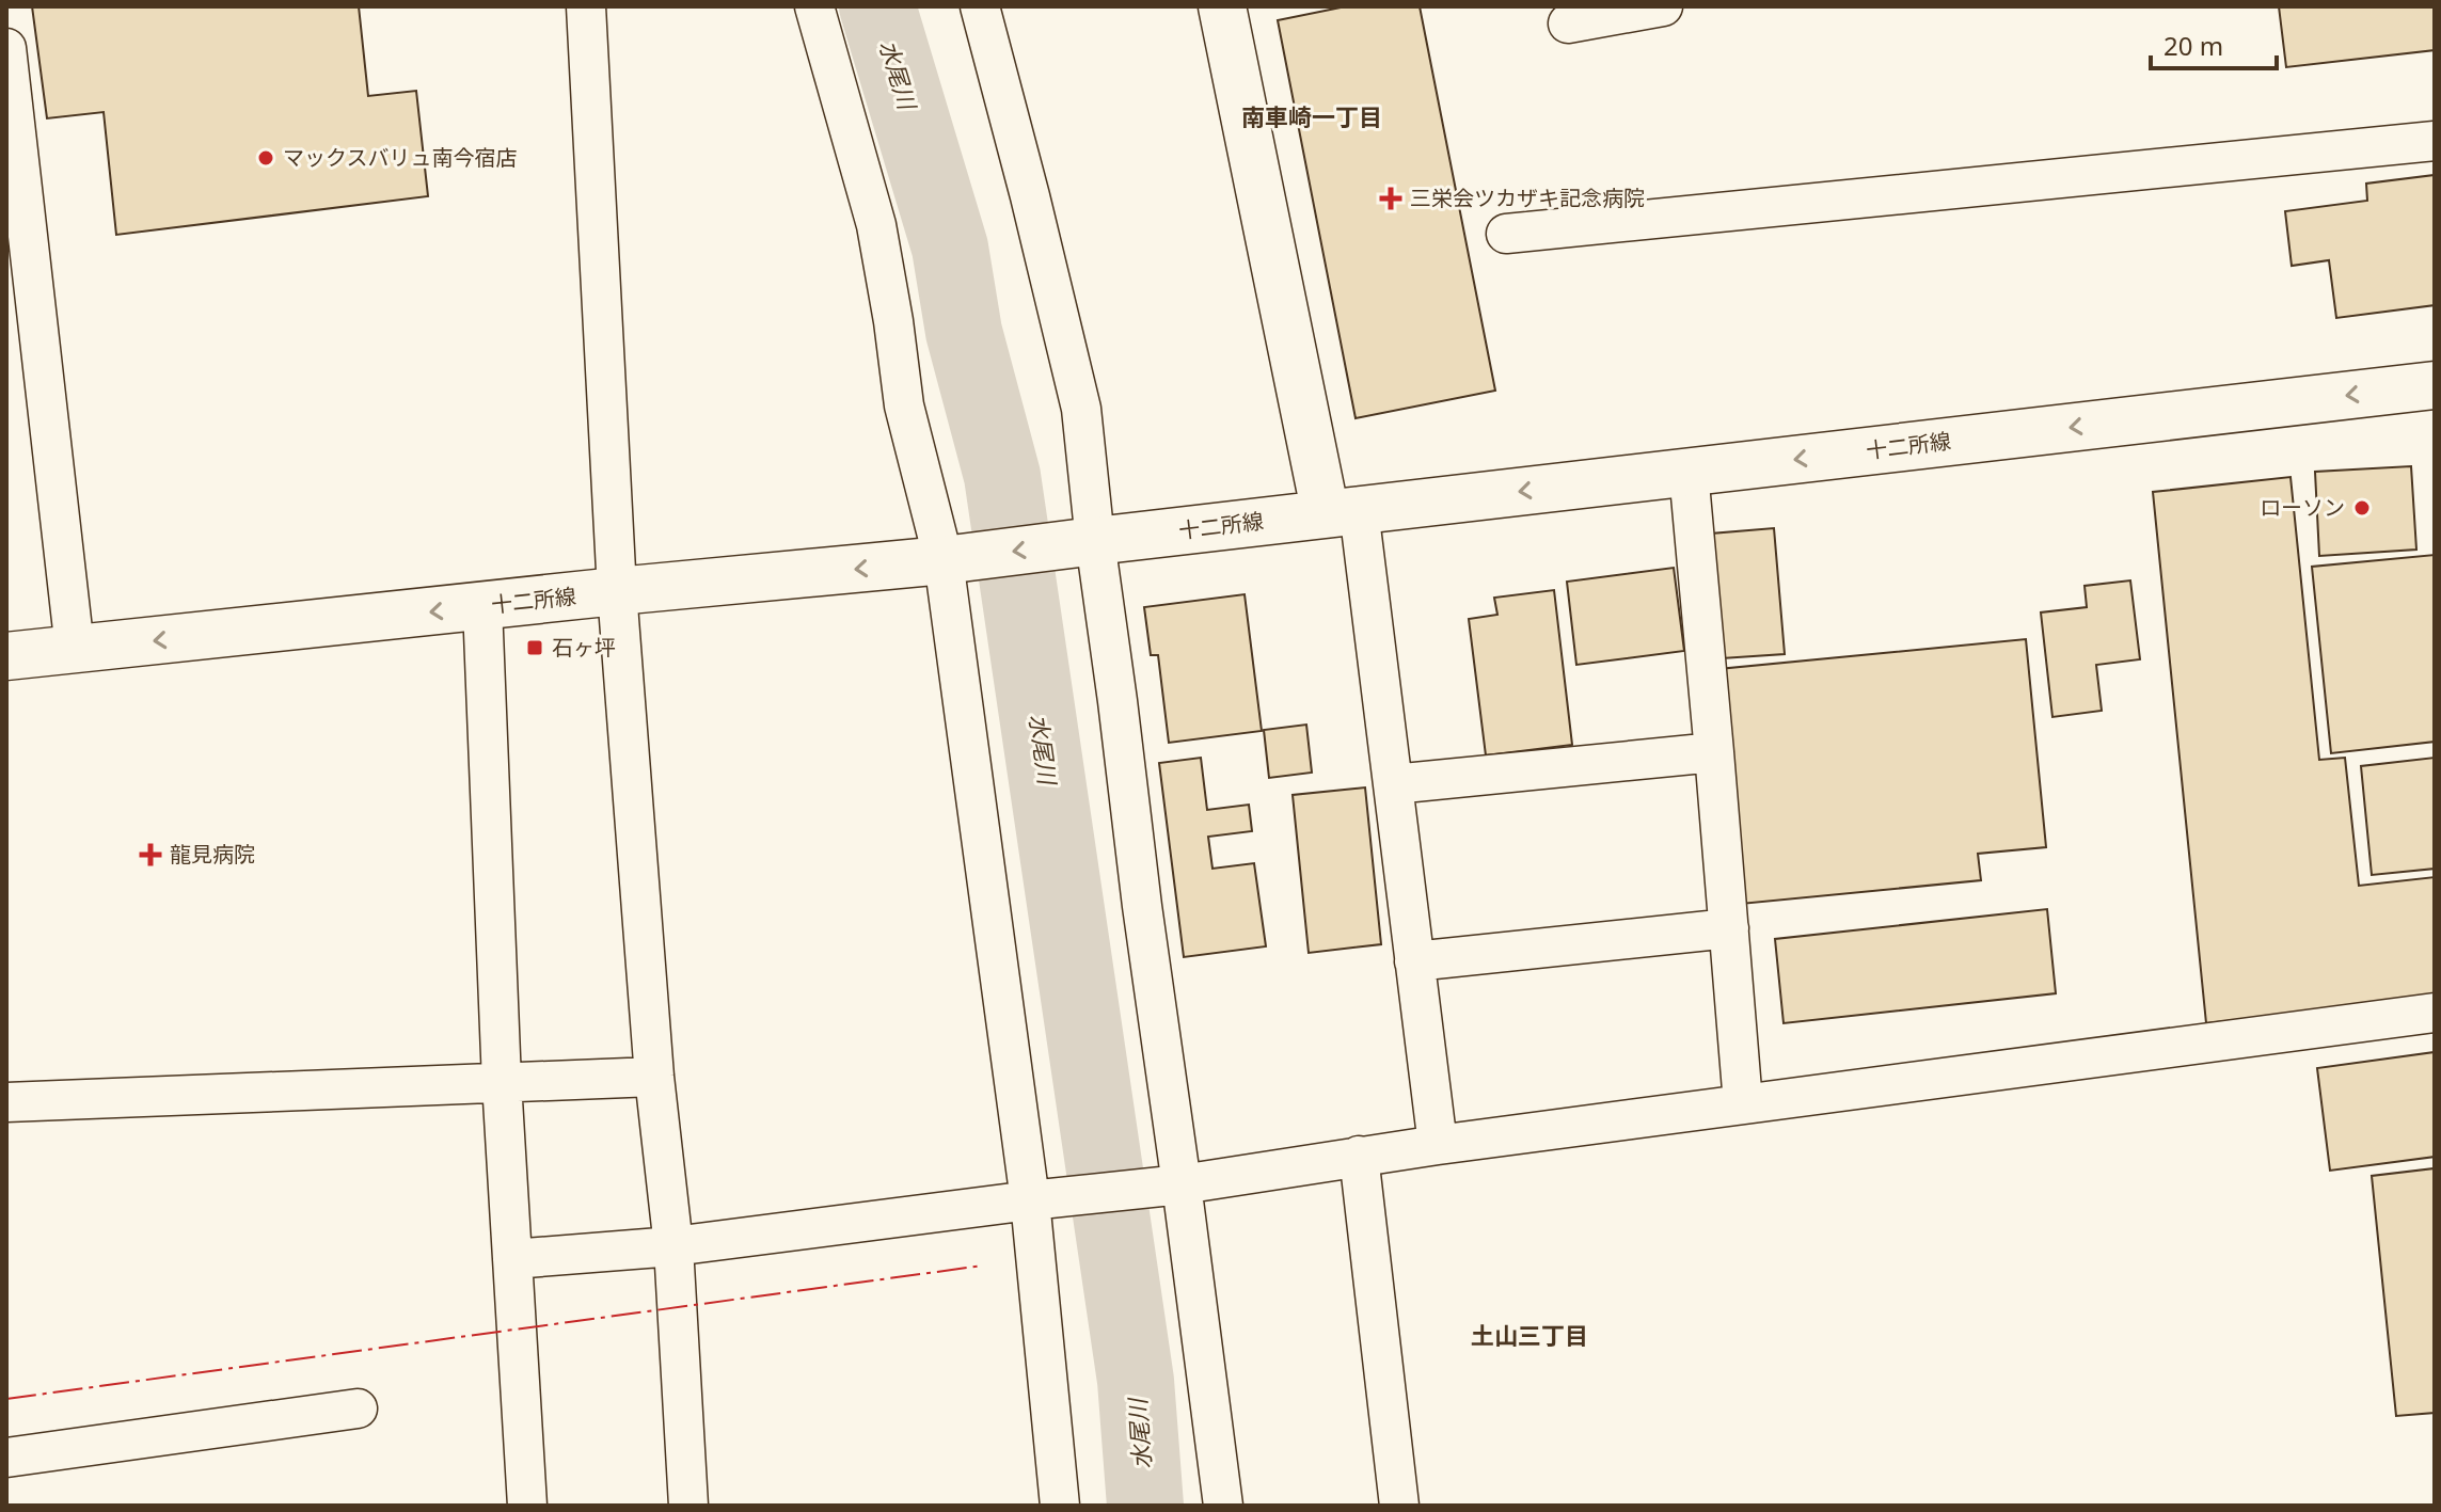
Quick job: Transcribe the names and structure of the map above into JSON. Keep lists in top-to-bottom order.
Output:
{
  "streets": {
    "street": ["十二所線"]
  },
  "districts": ["南車崎一丁目", "土山三丁目"],
  "water": ["水尾川"],
  "places": {
    "other": ["マックスバリュ南今宿店", "ローソン"],
    "health": ["三栄会ツカザキ記念病院", "龍見病院"],
    "transit": ["石ヶ坪"]
  },
  "scale_bar": "20 m"
}
